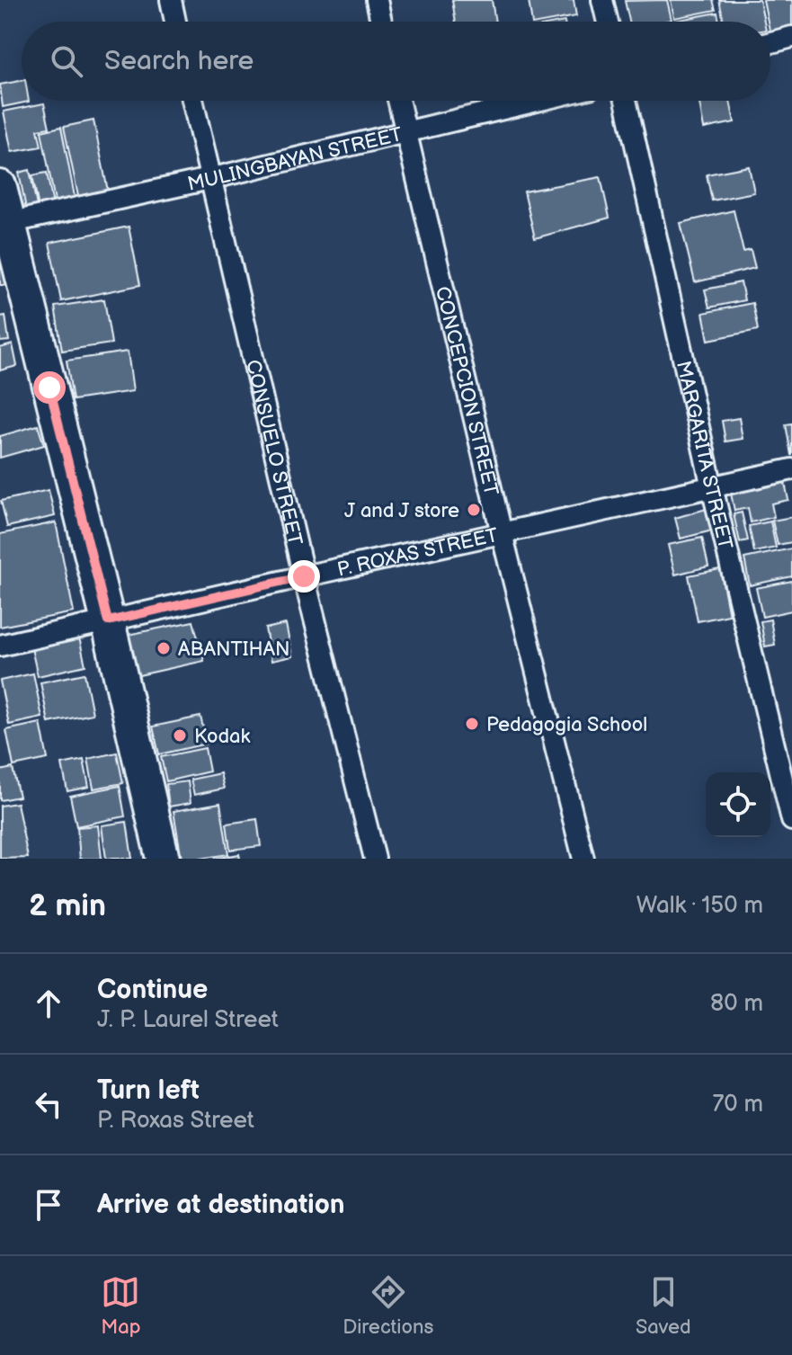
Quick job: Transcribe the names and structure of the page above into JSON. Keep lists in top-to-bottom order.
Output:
{
  "streets": {
    "street": [
      "MULINGBAYAN STREET",
      "CONCEPCION STREET",
      "CONSUELO STREET",
      "MARGARITA STREET",
      "P. ROXAS STREET"
    ]
  },
  "crossings": [
    ["MULINGBAYAN STREET", "CONCEPCION STREET"],
    ["MULINGBAYAN STREET", "CONSUELO STREET"],
    ["CONCEPCION STREET", "P. ROXAS STREET"],
    ["CONSUELO STREET", "P. ROXAS STREET"],
    ["MARGARITA STREET", "P. ROXAS STREET"]
  ],
  "places": [
    "J and J store",
    "ABANTIHAN",
    "Pedagogia School",
    "Kodak"
  ],
  "page": {
    "search": "Search here",
    "heading": ["2 min", "Walk · 150 m"],
    "list": [
      ["Continue", "J. P. Laurel Street", "80 m"],
      ["Turn left", "P. Roxas Street", "70 m"],
      "Arrive at destination"
    ],
    "nav": ["Map", "Directions", "Saved"]
  }
}
